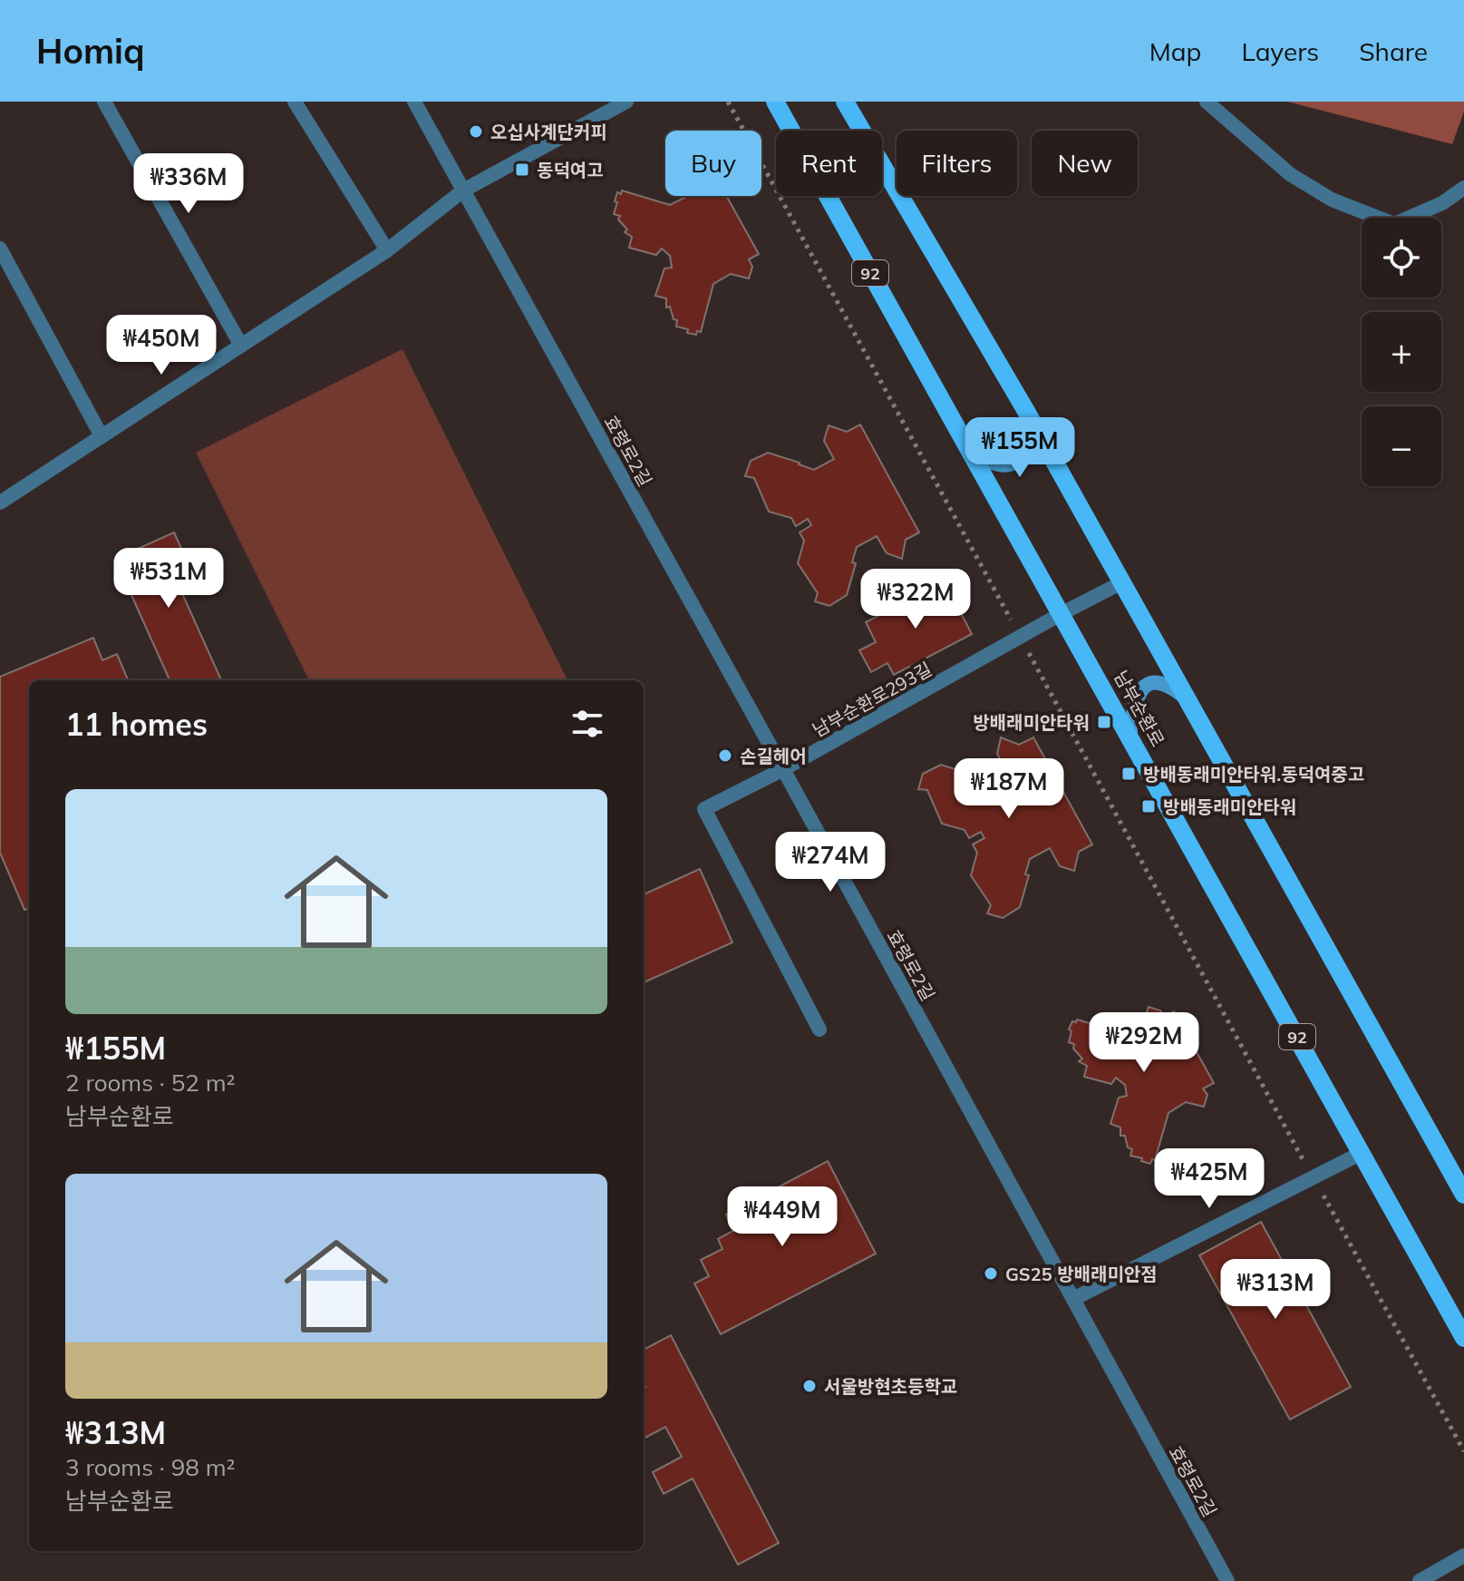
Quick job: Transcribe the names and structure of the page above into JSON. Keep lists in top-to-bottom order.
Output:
{
  "streets": {
    "main road": ["92", "남부순환로"],
    "street": ["효령로2길", "남부순환로293길"]
  },
  "crossings": [
    ["효령로2길", "남부순환로293길"],
    ["남부순환로293길", "남부순환로"]
  ],
  "places": {
    "other": [
      "오십사계단커피",
      "손길헤어",
      "GS25 방배래미안점",
      "서울방현초등학교"
    ],
    "transit": [
      "동덕여고",
      "방배래미안타워",
      "방배동래미안타워.동덕여중고",
      "방배동래미안타워"
    ]
  },
  "page": {
    "header": "Homiq",
    "nav": ["Map", "Layers", "Share"],
    "chip": [
      "Buy",
      "Rent",
      "Filters",
      "New"
    ],
    "price": [
      "₩336M",
      "₩450M",
      "₩155M",
      "₩531M",
      "₩322M",
      "₩187M",
      "₩274M",
      "₩292M",
      "₩425M",
      "₩449M",
      "₩313M"
    ],
    "map_buttons": ["+", "−"],
    "heading": "11 homes",
    "list": [
      {
        "name": "₩155M",
        "note": "2 rooms · 52 m² · 남부순환로"
      },
      {
        "name": "₩313M",
        "note": "3 rooms · 98 m² · 남부순환로"
      }
    ]
  }
}
